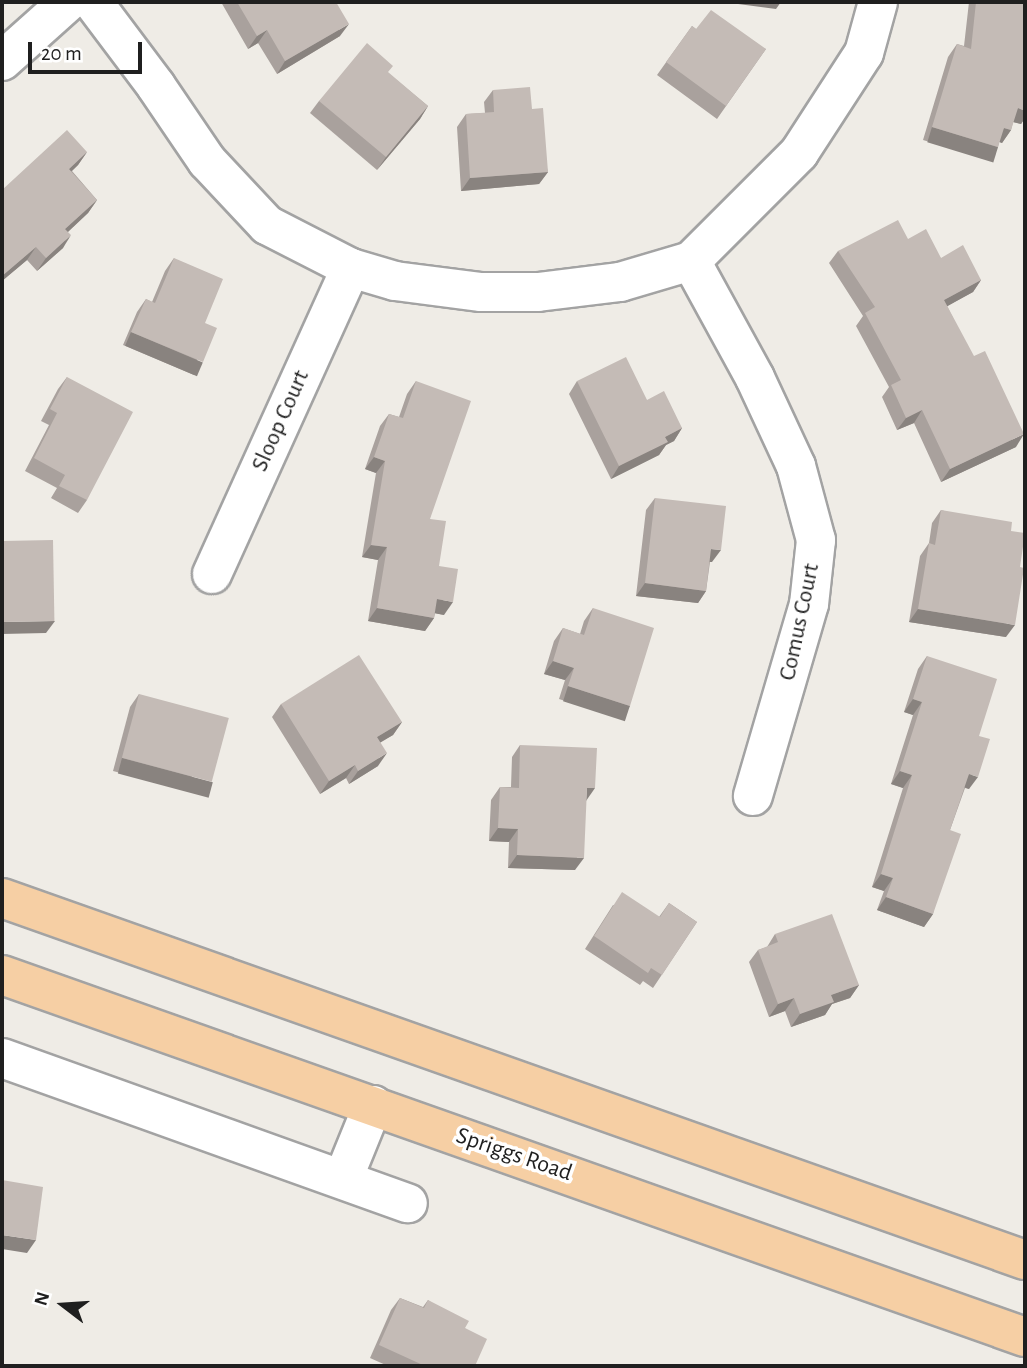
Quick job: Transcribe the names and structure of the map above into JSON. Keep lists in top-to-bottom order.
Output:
{
  "streets": {
    "main road": ["Spriggs Road"],
    "street": ["Sloop Court", "Comus Court"]
  },
  "scale_bar": "20 m",
  "north": "left"
}
